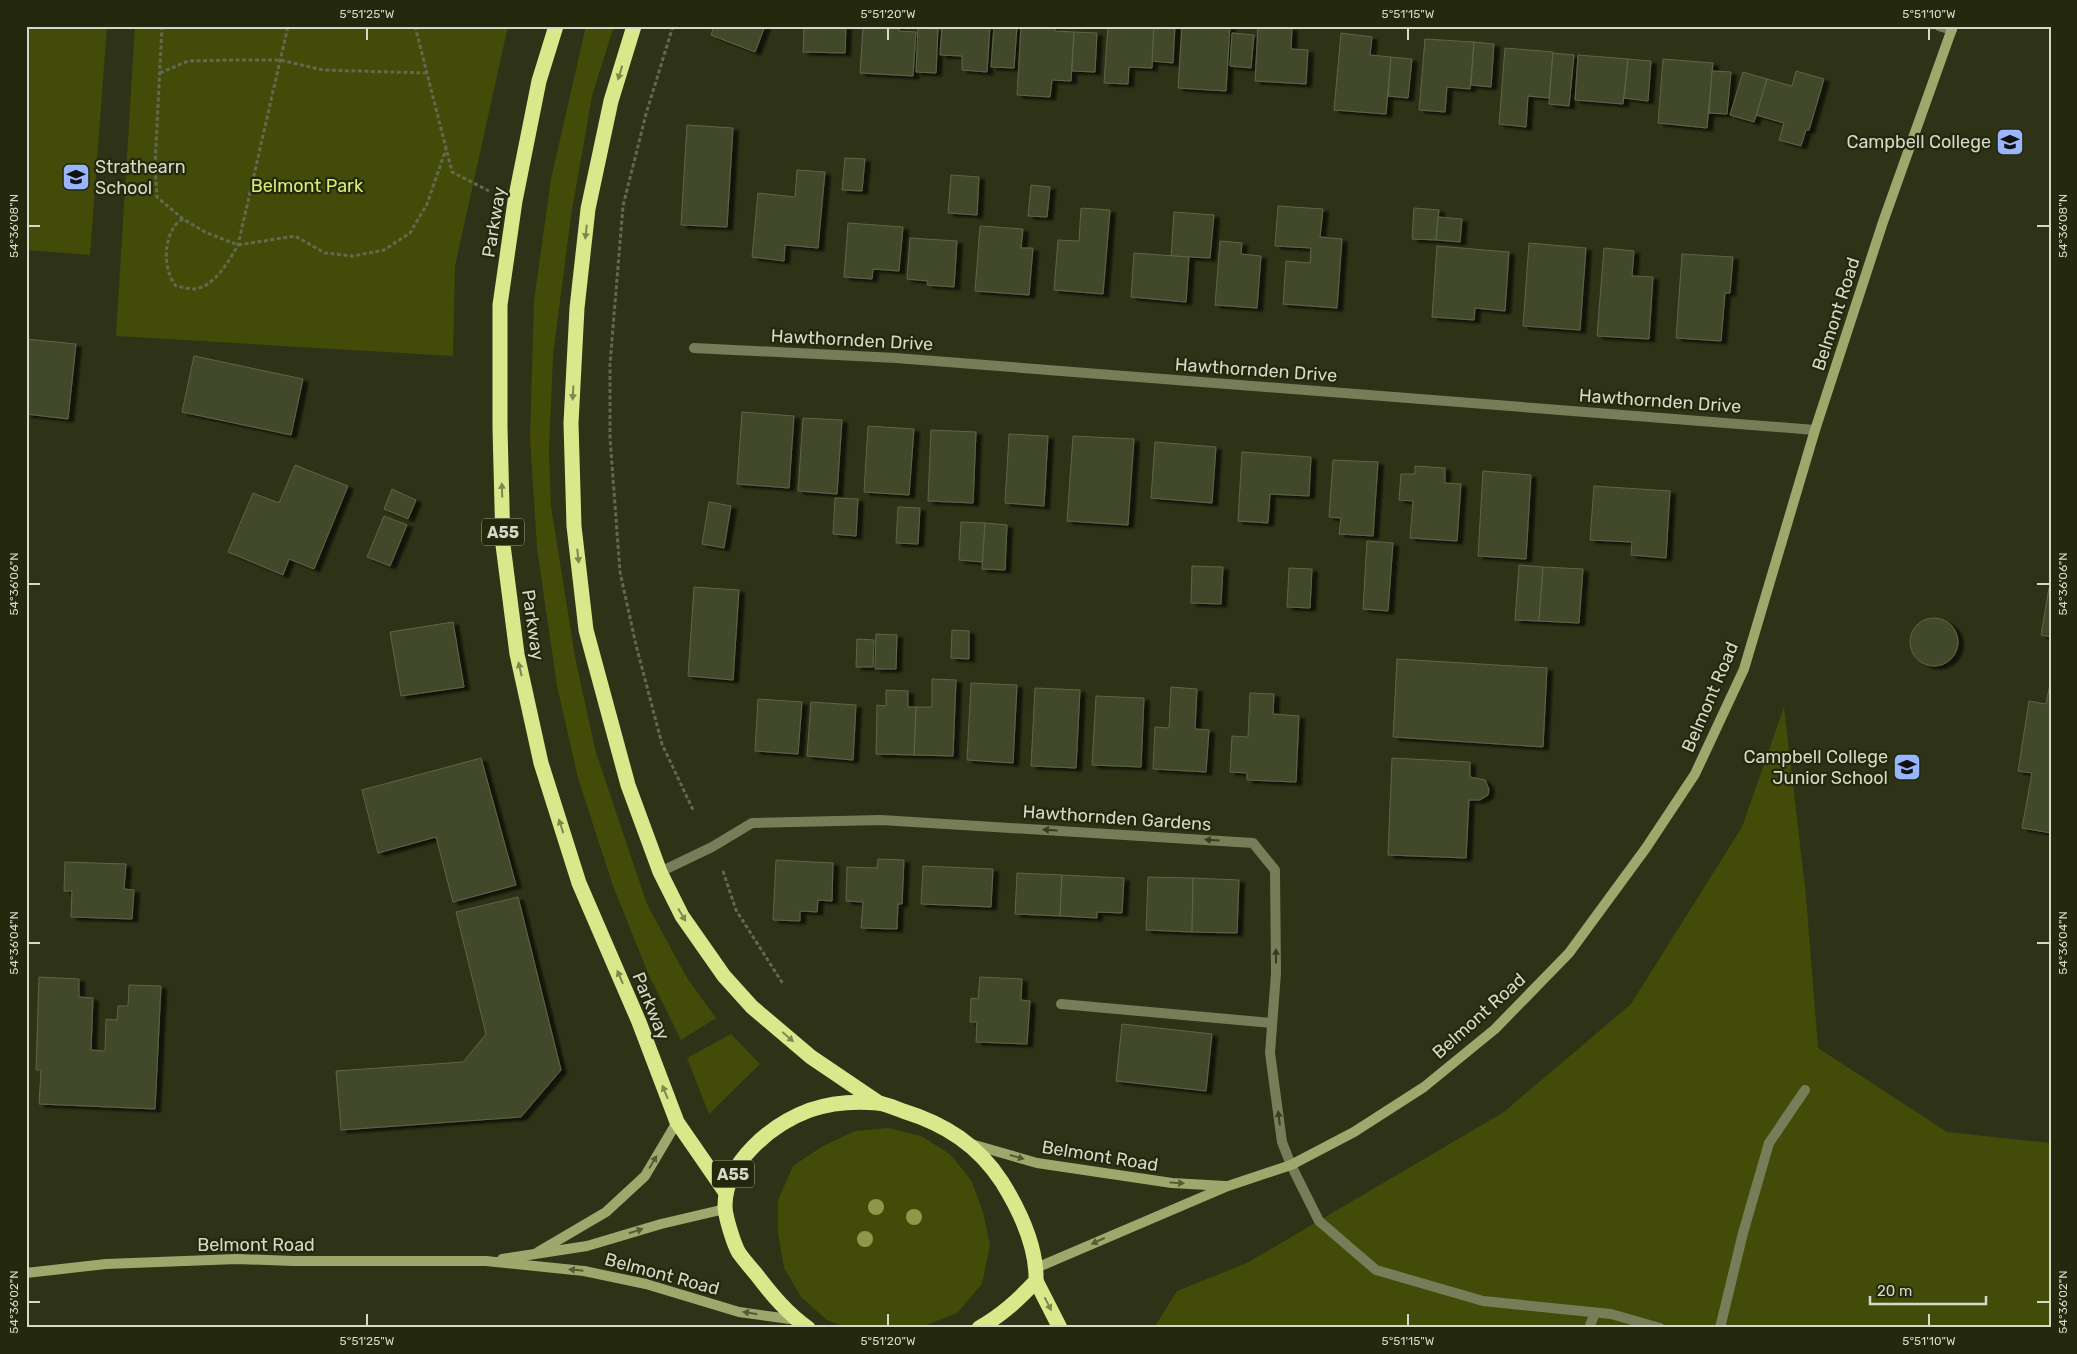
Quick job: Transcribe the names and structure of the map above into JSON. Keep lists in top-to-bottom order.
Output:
{
  "streets": {
    "highway": ["Parkway", "A55"],
    "main road": ["Belmont Road"],
    "street": ["Hawthornden Drive", "Hawthornden Gardens"]
  },
  "crossings": [
    ["Parkway", "A55"],
    ["Belmont Road", "Hawthornden Drive"],
    ["Belmont Road", "A55"],
    ["Belmont Road", "Hawthornden Gardens"],
    ["A55", "Hawthornden Gardens"]
  ],
  "parks": ["Belmont Park"],
  "places": {
    "school or university": ["Campbell College", "Strathearn School", "Campbell College Junior School"]
  },
  "scale_bar": "20 m",
  "coordinates": [
    "5°51'25\"W",
    "5°51'20\"W",
    "5°51'15\"W",
    "5°51'10\"W",
    "54°36'08\"N",
    "54°36'06\"N",
    "54°36'04\"N",
    "54°36'02\"N"
  ]
}
